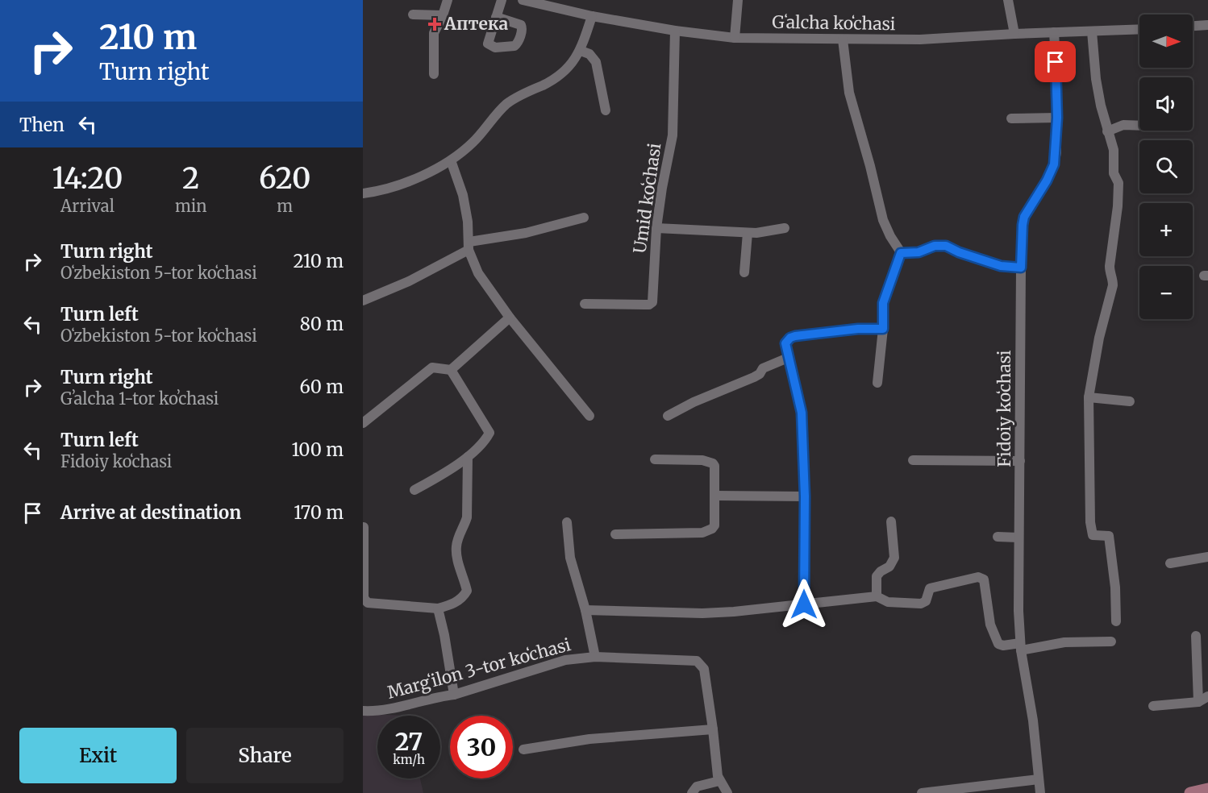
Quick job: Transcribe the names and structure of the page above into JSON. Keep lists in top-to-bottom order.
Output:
{
  "streets": {
    "street": [
      "Gʻalcha koʻchasi",
      "Umid koʻchasi",
      "Fidoiy koʻchasi",
      "Margʻilon 3-tor koʻchasi"
    ]
  },
  "crossings": [
    ["Gʻalcha koʻchasi", "Umid koʻchasi"],
    ["Gʻalcha koʻchasi", "Fidoiy koʻchasi"]
  ],
  "places": {
    "health": ["Аптека"]
  },
  "north": "right",
  "page": {
    "turn": ["210 m", "Turn right"],
    "map_buttons": ["+", "−"],
    "then": "Then",
    "eta": [
      "14:20",
      "Arrival",
      "2",
      "min",
      "620",
      "m"
    ],
    "list": [
      {
        "name": "Turn right",
        "note": "Oʻzbekiston 5-tor koʻchasi",
        "value": "210 m"
      },
      {
        "name": "Turn left",
        "note": "Oʻzbekiston 5-tor koʻchasi",
        "value": "80 m"
      },
      {
        "name": "Turn right",
        "note": "Gʼalcha 1-tor koʼchasi",
        "value": "60 m"
      },
      {
        "name": "Turn left",
        "note": "Fidoiy koʻchasi",
        "value": "100 m"
      },
      {
        "name": "Arrive at destination",
        "value": "170 m"
      }
    ],
    "speed": "27 km/h",
    "limit": "30",
    "buttons": ["Exit", "Share"]
  }
}
